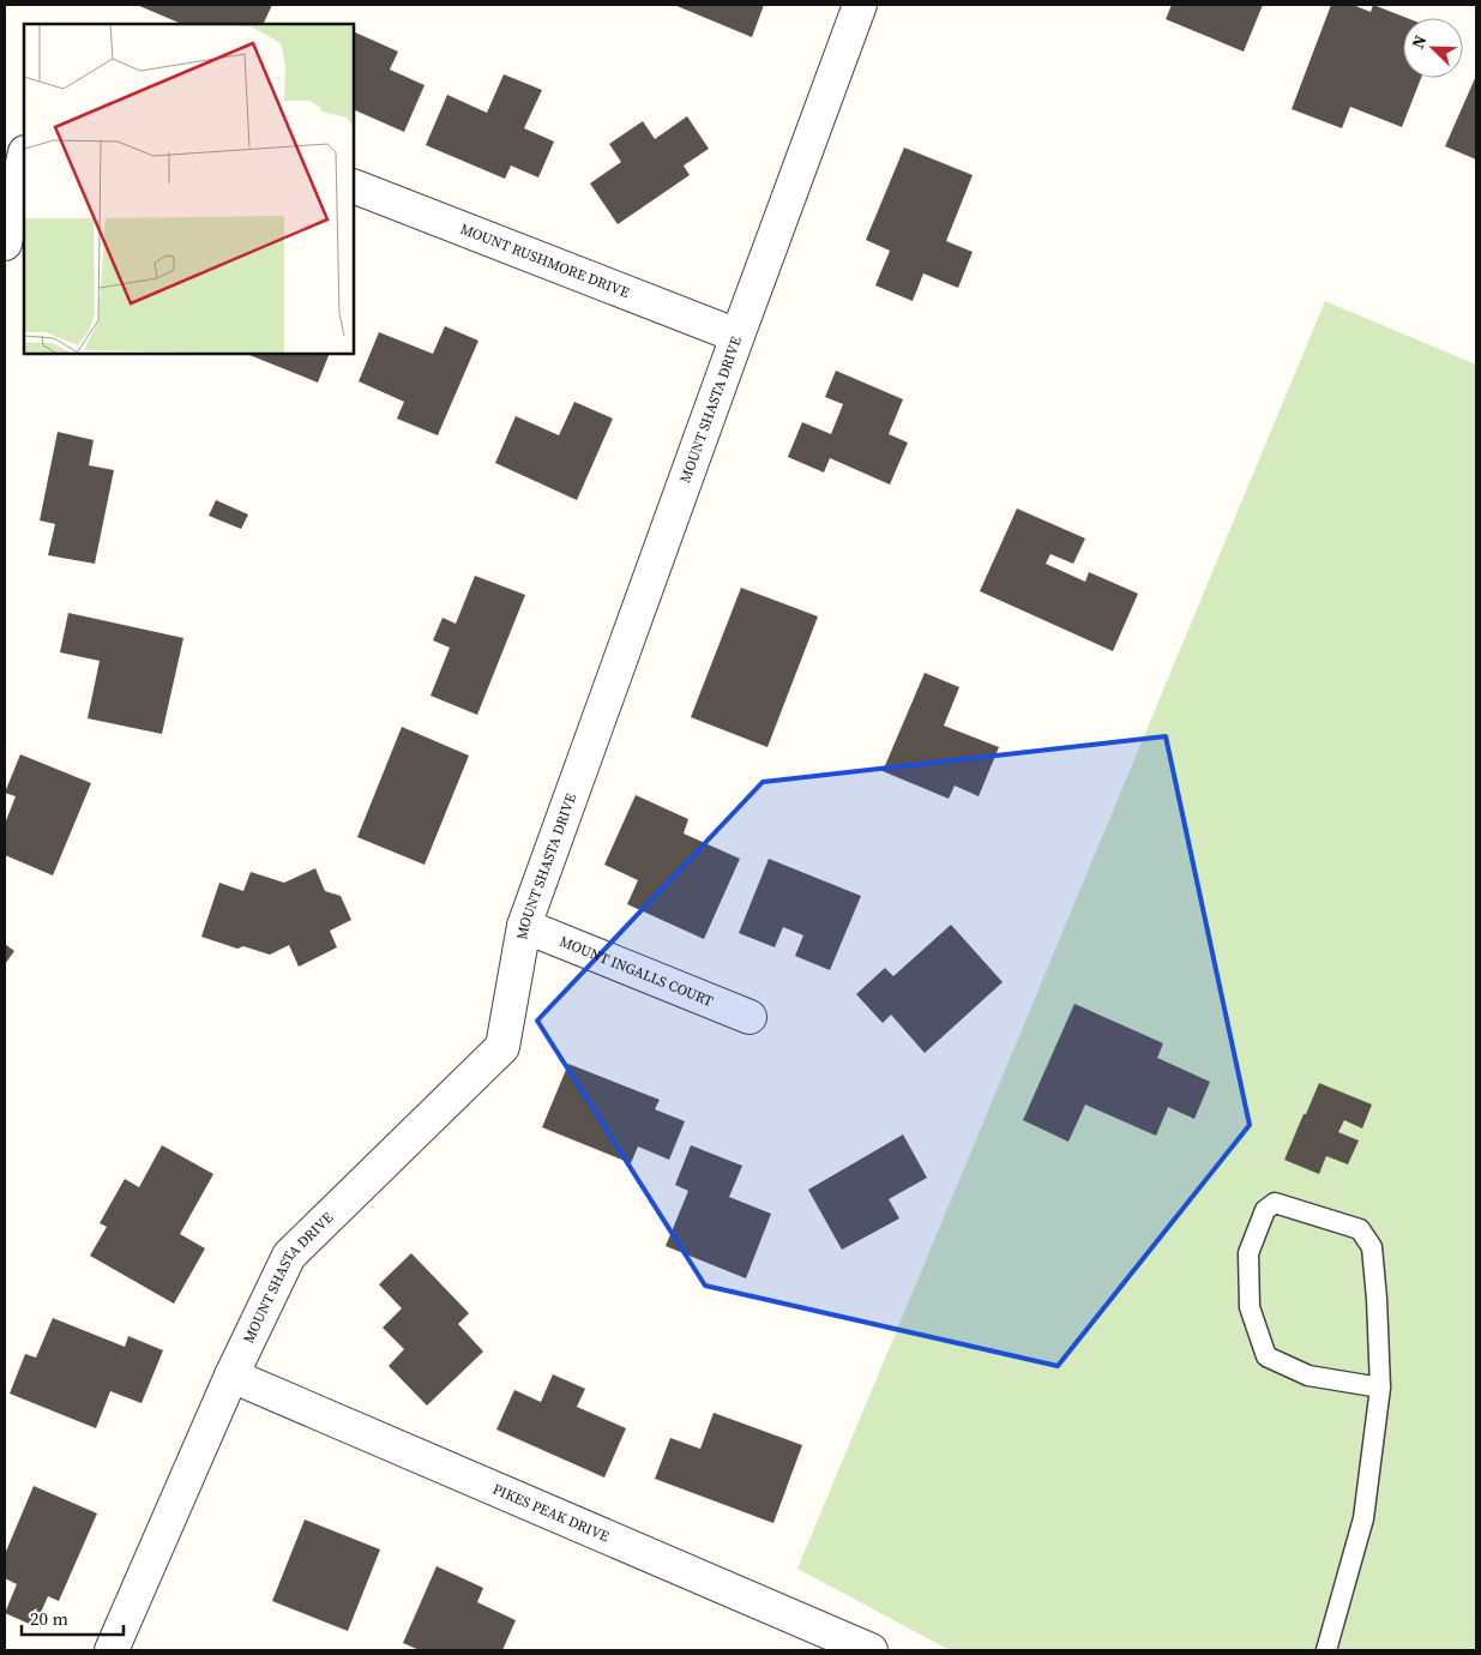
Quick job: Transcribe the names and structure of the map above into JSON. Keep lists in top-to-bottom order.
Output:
{
  "streets": {
    "street": [
      "MOUNT RUSHMORE DRIVE",
      "MOUNT SHASTA DRIVE",
      "MOUNT INGALLS COURT",
      "PIKES PEAK DRIVE"
    ]
  },
  "crossings": [
    ["MOUNT RUSHMORE DRIVE", "MOUNT SHASTA DRIVE"],
    ["MOUNT SHASTA DRIVE", "MOUNT INGALLS COURT"],
    ["MOUNT SHASTA DRIVE", "PIKES PEAK DRIVE"]
  ],
  "scale_bar": "20 m",
  "north": "top left"
}
